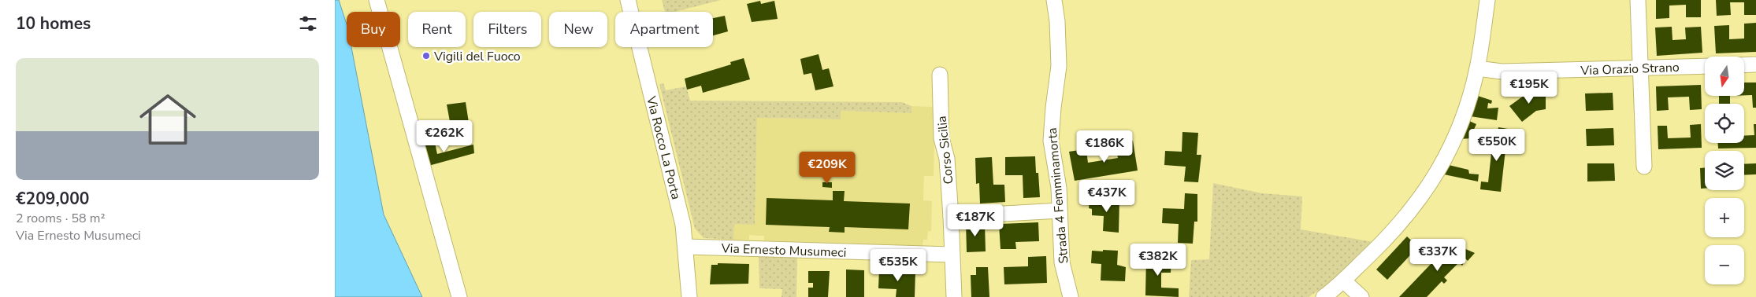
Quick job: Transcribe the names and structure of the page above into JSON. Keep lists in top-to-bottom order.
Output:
{
  "streets": {
    "street": [
      "Via Orazio Strano",
      "Via Rocco La Porta",
      "Corso Sicilia",
      "Strada 4 Femminamorta",
      "Via Ernesto Musumeci"
    ]
  },
  "crossings": [
    ["Via Rocco La Porta", "Via Ernesto Musumeci"],
    ["Corso Sicilia", "Via Ernesto Musumeci"]
  ],
  "places": ["Vigili del Fuoco"],
  "north": "bottom",
  "page": {
    "heading": "10 homes",
    "chip": [
      "Buy",
      "Rent",
      "Filters",
      "New",
      "Apartment"
    ],
    "list": [
      {
        "name": "€209,000",
        "note": "2 rooms · 58 m² · Via Ernesto Musumeci"
      }
    ],
    "map_buttons": ["+", "−"],
    "price": [
      "€195K",
      "€262K",
      "€550K",
      "€186K",
      "€209K",
      "€437K",
      "€187K",
      "€337K",
      "€382K",
      "€535K"
    ]
  }
}
